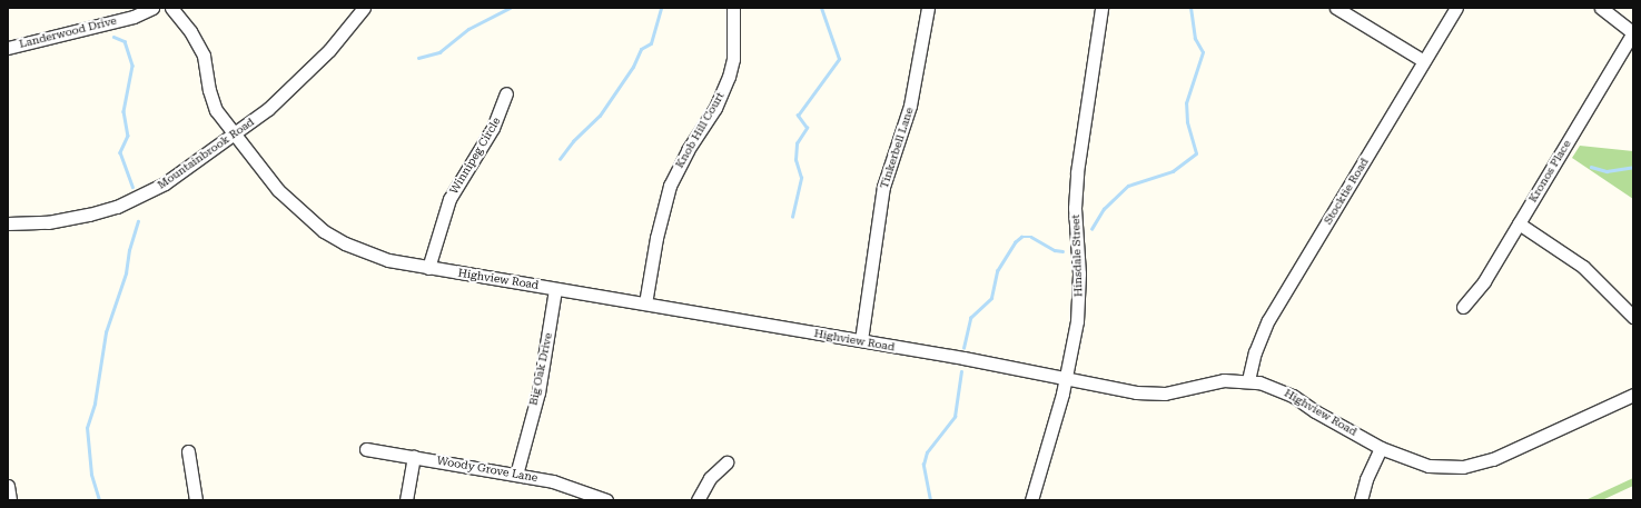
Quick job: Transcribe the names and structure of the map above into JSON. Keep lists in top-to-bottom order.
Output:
{
  "streets": {
    "street": [
      "Landerwood Drive",
      "Knob Hill Court",
      "Tinkerbell Lane",
      "Mountainbrook Road",
      "Winnipeg Circle",
      "Kronos Place",
      "Stocktie Road",
      "Hinsdale Street",
      "Highview Road",
      "Big Oak Drive",
      "Woody Grove Lane"
    ]
  },
  "crossings": [
    ["Knob Hill Court", "Highview Road"],
    ["Tinkerbell Lane", "Highview Road"],
    ["Mountainbrook Road", "Highview Road"],
    ["Winnipeg Circle", "Highview Road"],
    ["Stocktie Road", "Highview Road"],
    ["Hinsdale Street", "Highview Road"],
    ["Highview Road", "Big Oak Drive"],
    ["Big Oak Drive", "Woody Grove Lane"]
  ]
}
